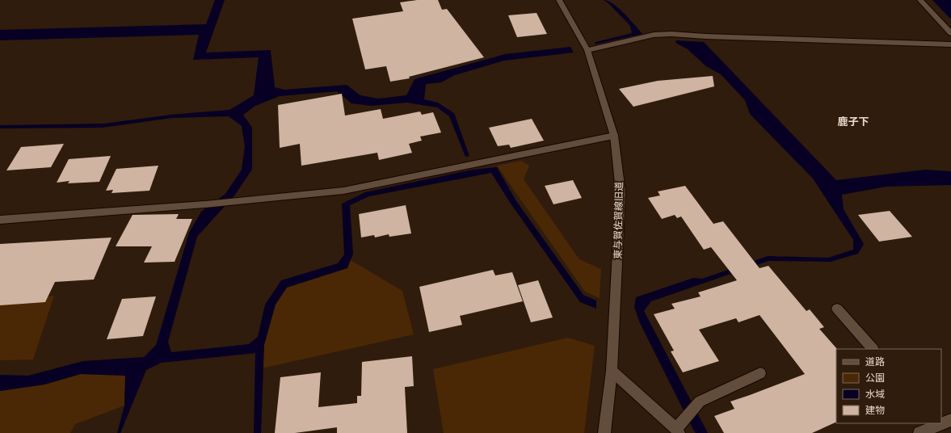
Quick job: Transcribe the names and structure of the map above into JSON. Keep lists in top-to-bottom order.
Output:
{
  "streets": {
    "street": ["東与賀佐賀線旧道"]
  },
  "districts": ["鹿子下"],
  "legend": [
    "道路",
    "公園",
    "水域",
    "建物"
  ]
}
